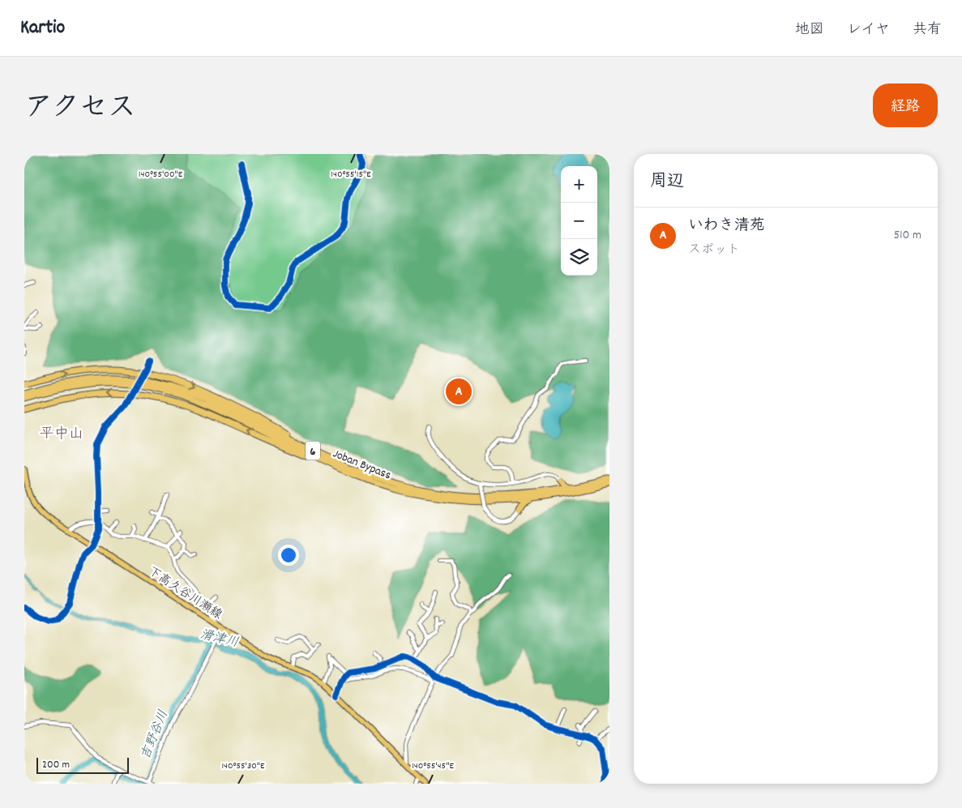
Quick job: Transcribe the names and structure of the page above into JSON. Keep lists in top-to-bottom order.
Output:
{
  "streets": {
    "highway": ["6", "Joban Bypass"],
    "main road": ["下高久谷川瀬線"]
  },
  "districts": ["平中山"],
  "water": ["滑津川", "吉野谷川"],
  "scale_bar": "200 m",
  "page": {
    "header": "Kartio",
    "nav": ["地図", "レイヤ", "共有"],
    "title": "アクセス",
    "buttons": "経路",
    "heading": "周辺",
    "map_buttons": ["+", "−"],
    "list": [
      {
        "mark": "A",
        "name": "いわき清苑",
        "note": "スポット",
        "value": "510 m"
      }
    ],
    "pins": "A",
    "scale": "200 m"
  },
  "coordinates": [
    "140°55'00\"E",
    "140°55'15\"E",
    "140°55'30\"E",
    "140°55'45\"E"
  ]
}
